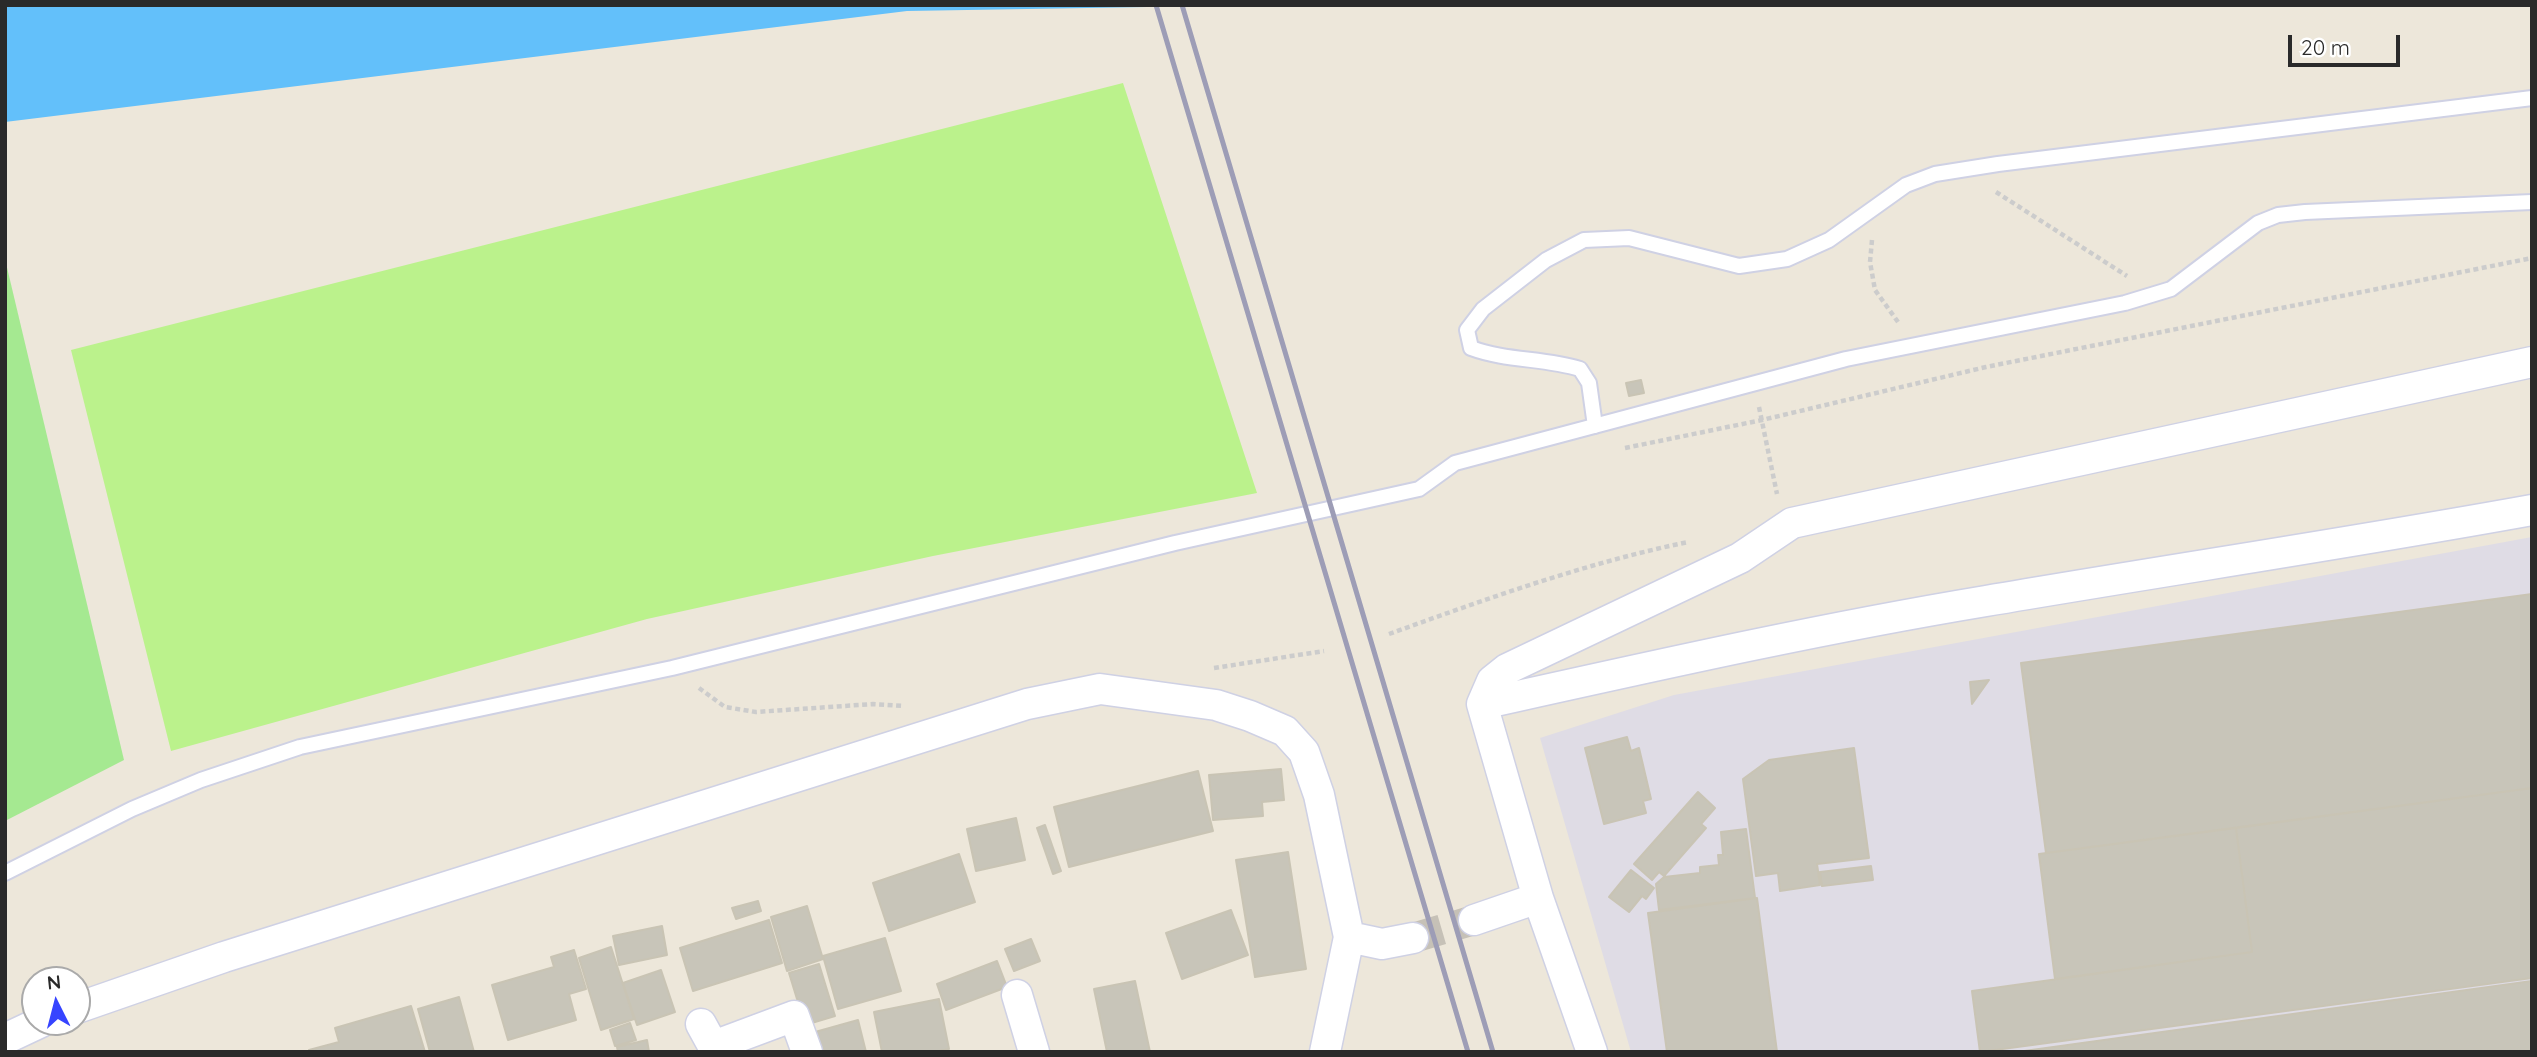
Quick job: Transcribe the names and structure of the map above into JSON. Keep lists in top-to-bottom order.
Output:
{
  "scale_bar": "20 m",
  "north": "top"
}
